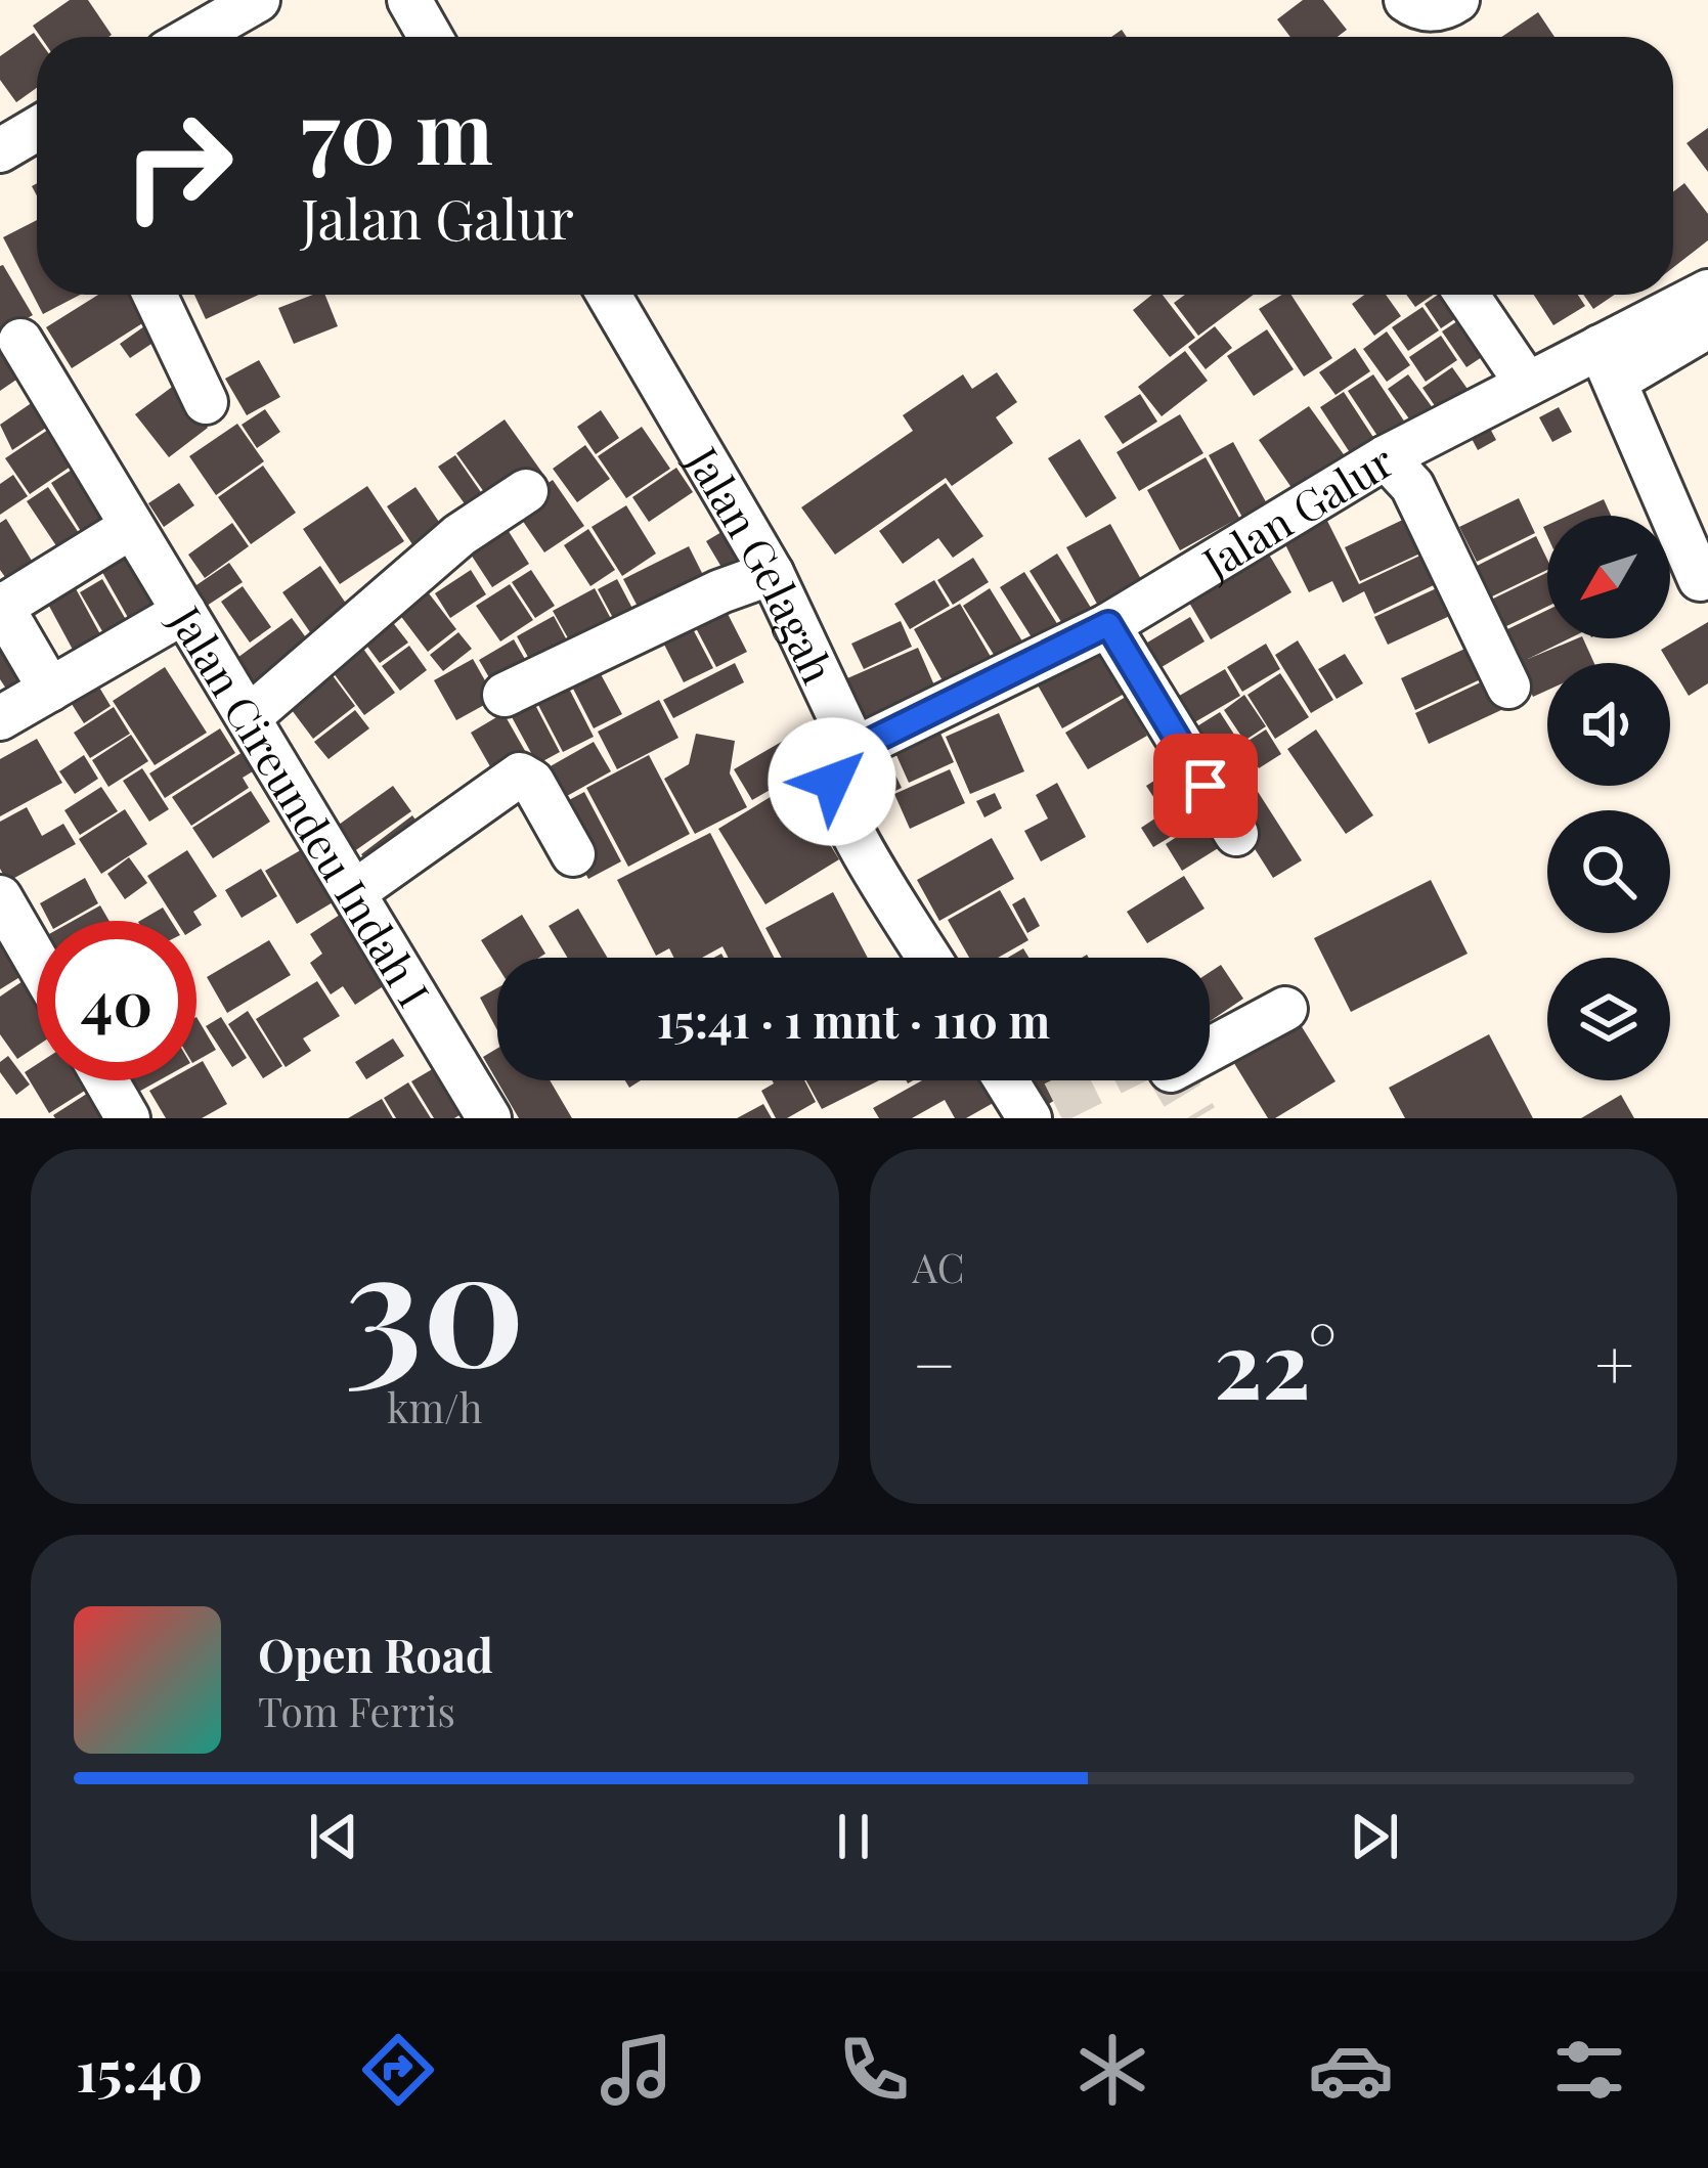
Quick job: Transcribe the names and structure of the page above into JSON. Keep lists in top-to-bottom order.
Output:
{
  "streets": {
    "street": ["Jalan Galur", "Jalan Gelagah", "Jalan Cireundeu Indah I"]
  },
  "crossings": [
    ["Jalan Galur", "Jalan Gelagah"]
  ],
  "north": "bottom left",
  "page": {
    "turn": ["70 m", "Jalan Galur"],
    "limit": "40",
    "trip": "15:41 · 1 mnt · 110 m",
    "tile": [
      ["30", "km/h"],
      "AC"
    ],
    "heat": ["−", "22°", "+"],
    "song": ["Open Road", "Tom Ferris"],
    "tabs": "15:40"
  }
}
